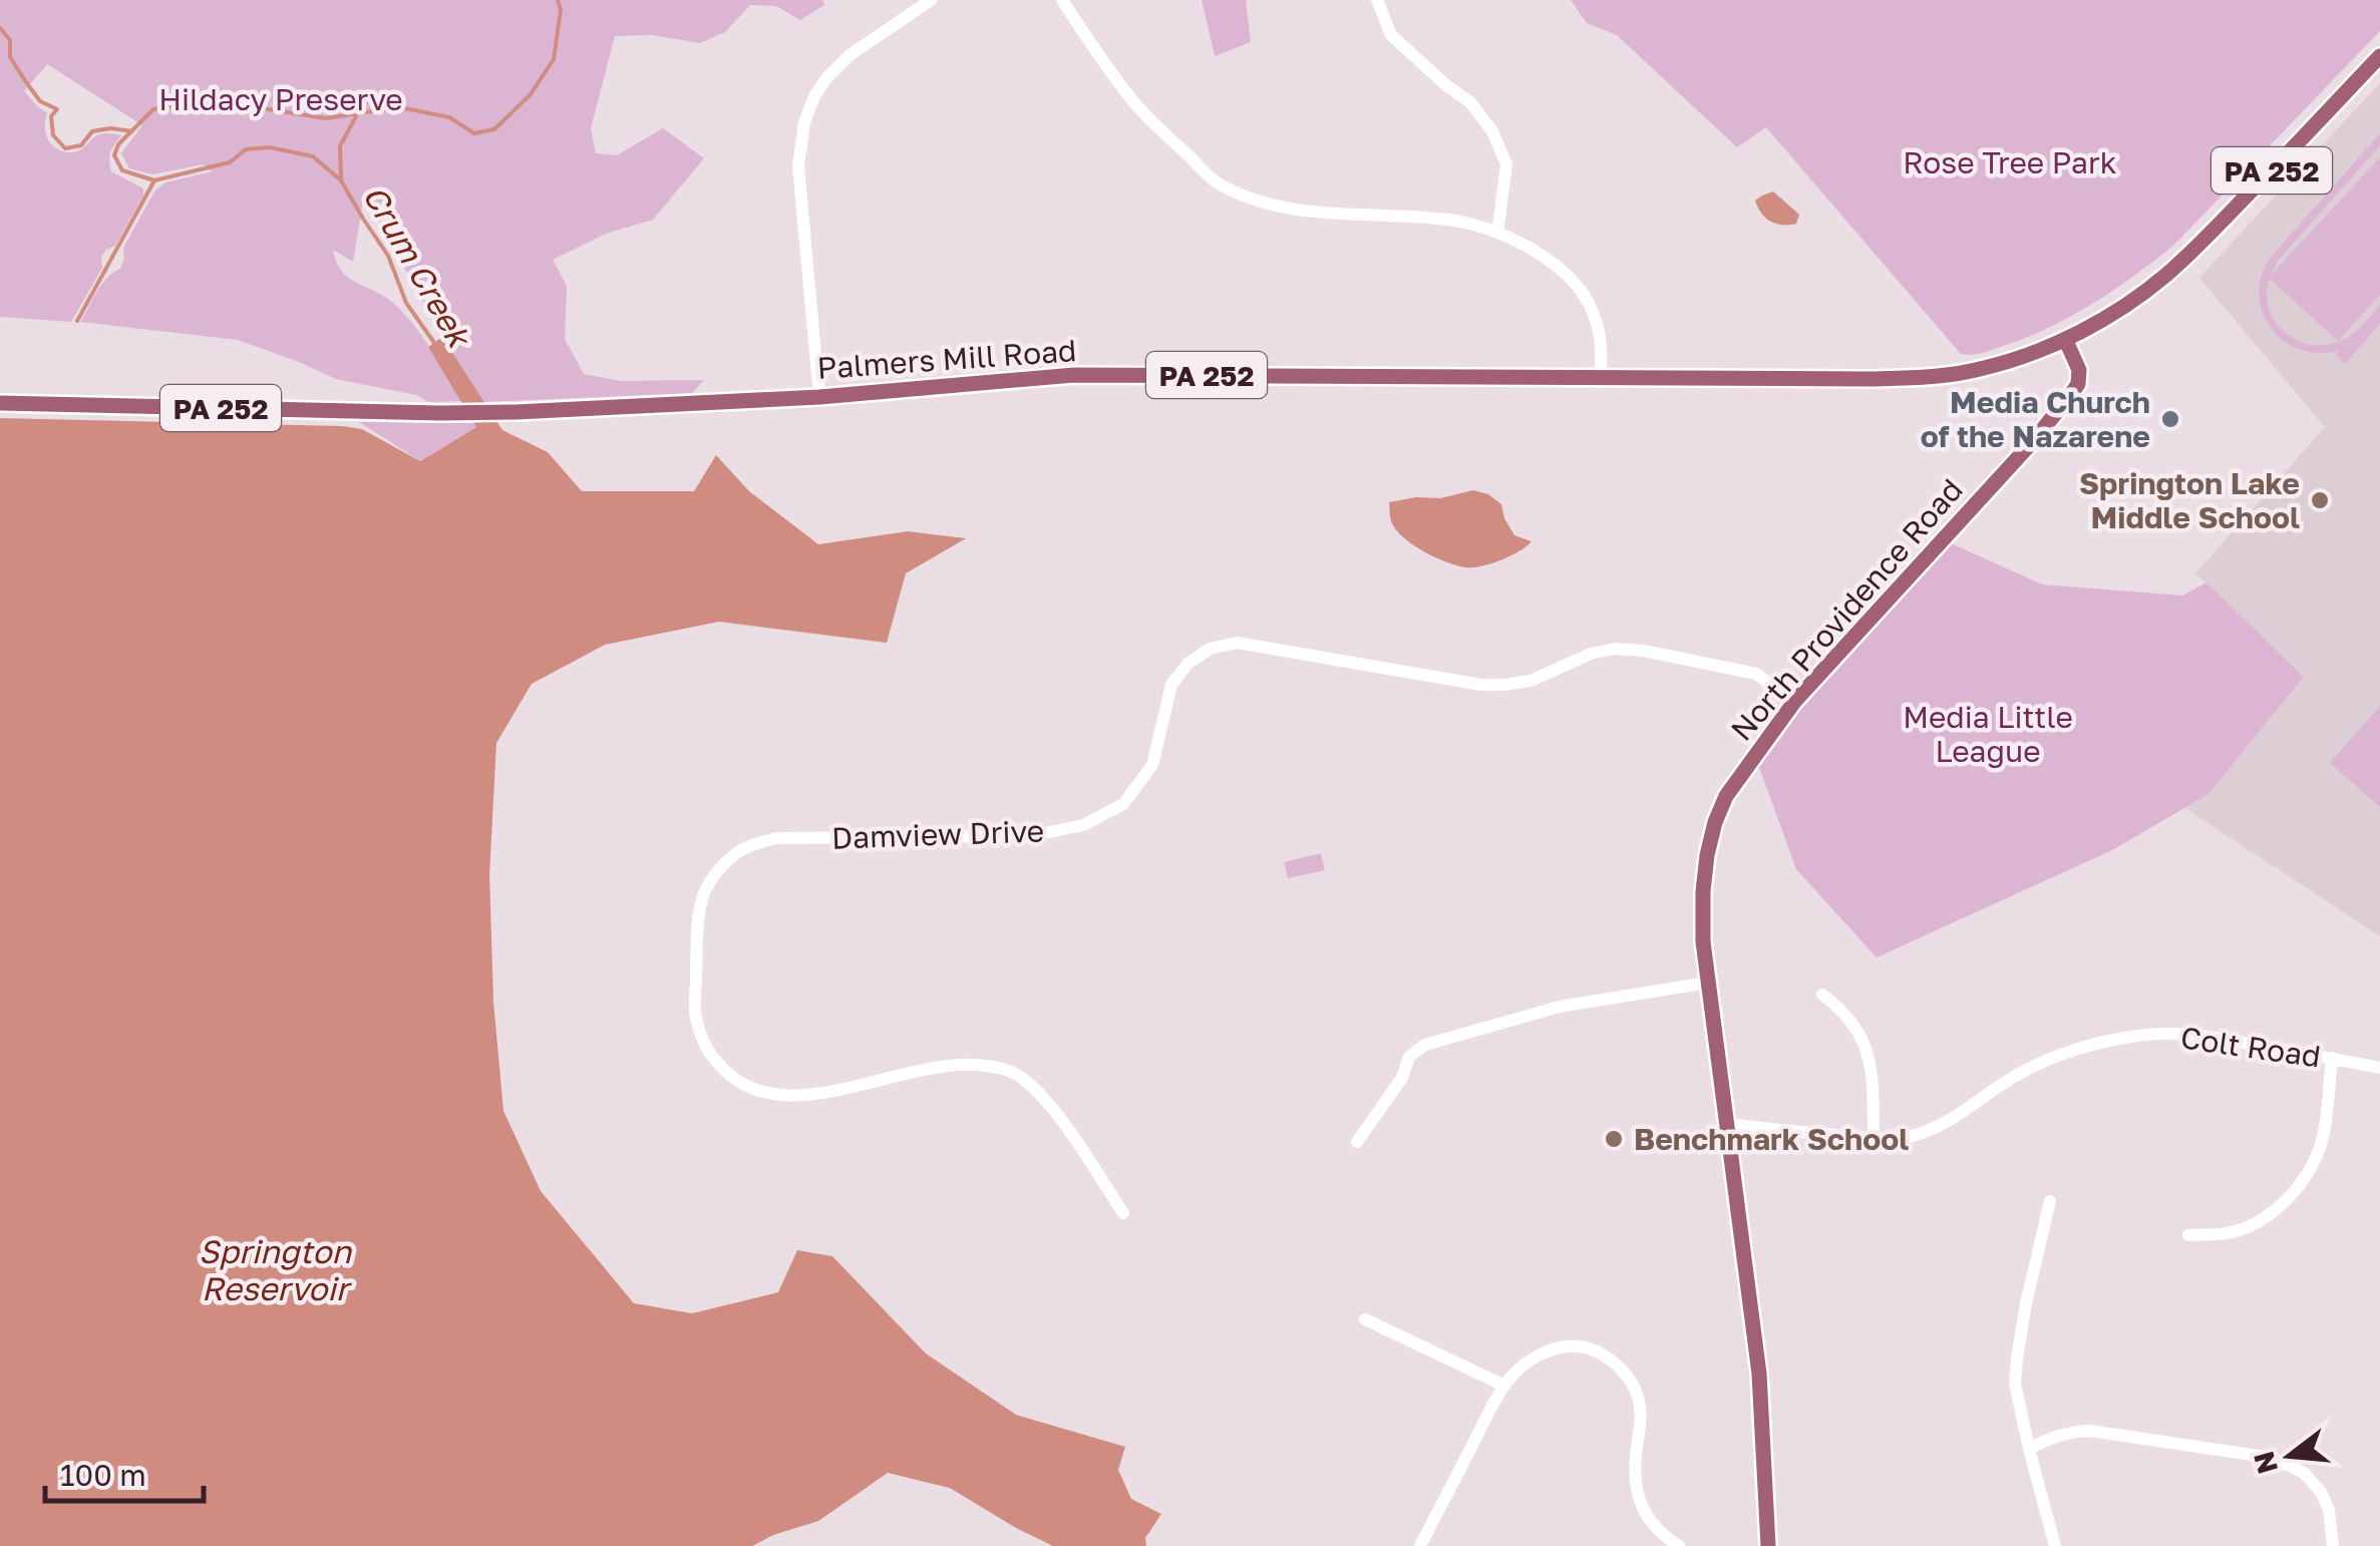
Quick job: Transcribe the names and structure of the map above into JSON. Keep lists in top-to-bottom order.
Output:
{
  "streets": {
    "main road": ["PA 252", "Palmers Mill Road", "North Providence Road"],
    "street": ["Damview Drive", "Colt Road"]
  },
  "crossings": [
    ["PA 252", "Palmers Mill Road"],
    ["PA 252", "North Providence Road"],
    ["Palmers Mill Road", "North Providence Road"],
    ["North Providence Road", "Damview Drive"],
    ["North Providence Road", "Colt Road"]
  ],
  "water": ["Crum Creek", "Springton Reservoir"],
  "parks": ["Hildacy Preserve", "Rose Tree Park", "Media Little League"],
  "places": ["Media Church of the Nazarene", "Springton Lake Middle School", "Benchmark School"],
  "scale_bar": "100 m",
  "north": "left"
}
